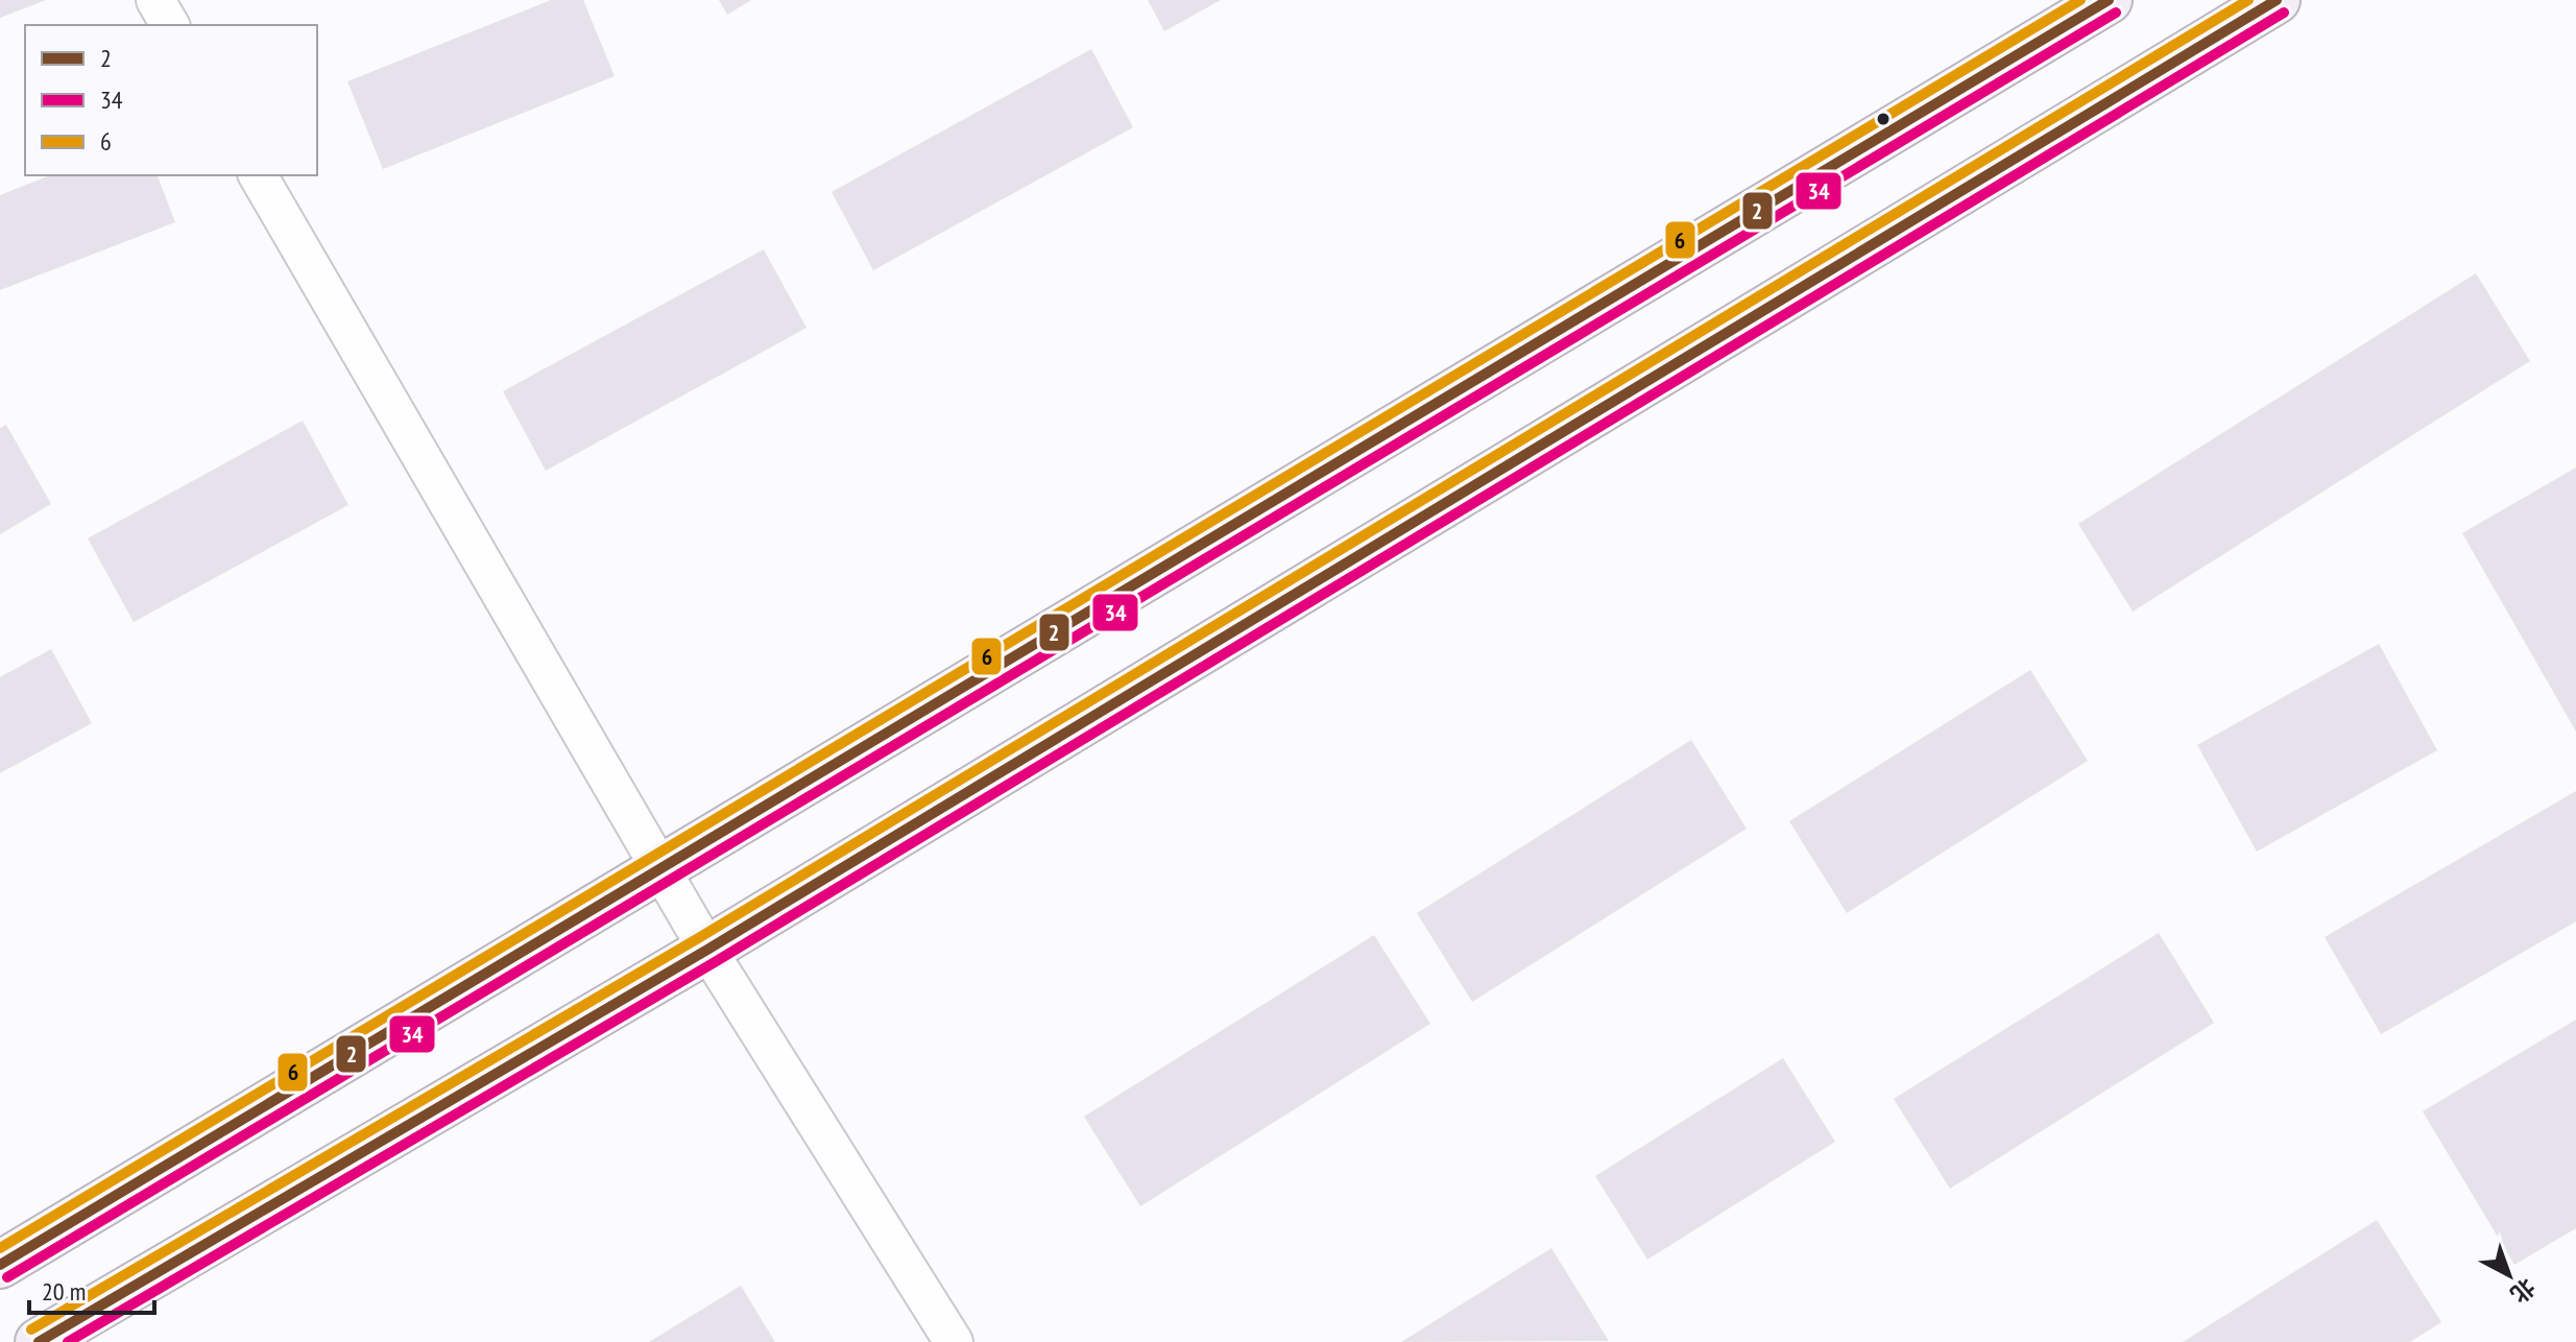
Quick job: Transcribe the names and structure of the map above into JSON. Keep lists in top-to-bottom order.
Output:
{
  "lines": ["transit line 2", "transit line 6", "transit line 34"],
  "legend": ["2", "34", "6"],
  "scale_bar": "20 m",
  "north": "bottom right"
}
